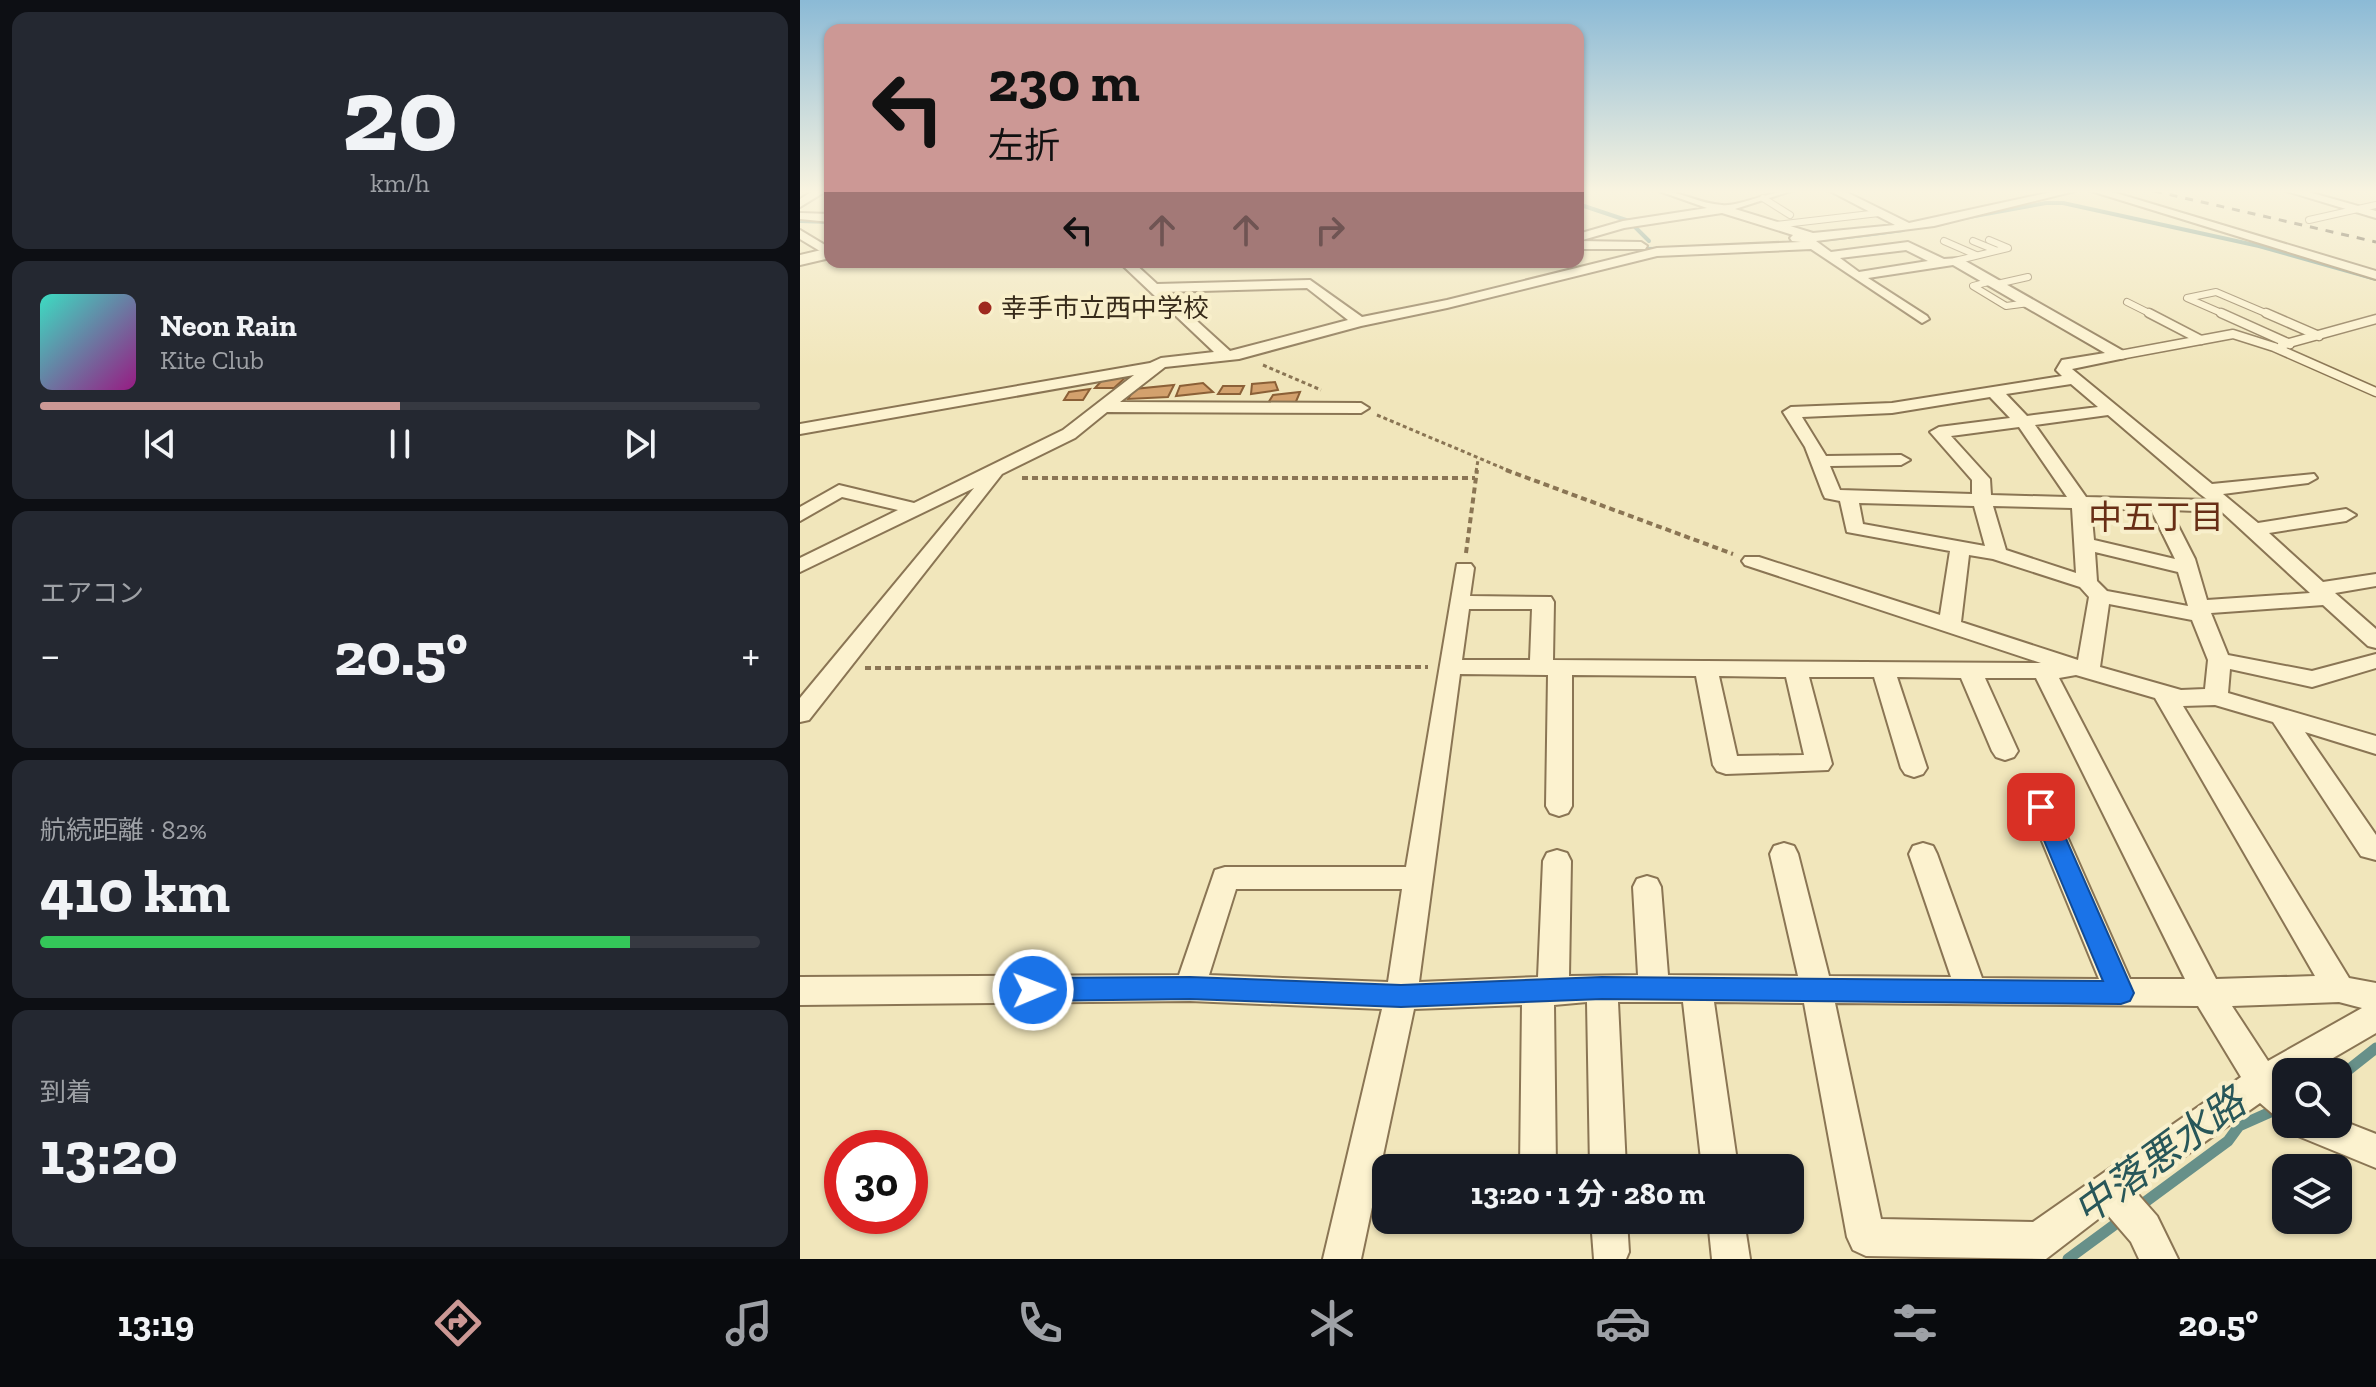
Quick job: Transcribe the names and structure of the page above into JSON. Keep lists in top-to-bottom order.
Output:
{
  "districts": ["中五丁目"],
  "water": ["中落悪水路"],
  "places": ["幸手市立西中学校"],
  "page": {
    "tile": [
      ["20", "km/h"],
      "エアコン",
      ["航続距離 · 82%", "410 km"],
      ["到着", "13:20"]
    ],
    "turn": ["230 m", "左折"],
    "song": ["Neon Rain", "Kite Club"],
    "heat": ["−", "20.5°", "+"],
    "limit": "30",
    "trip": "13:20 · 1 分 · 280 m",
    "tabs": ["13:19", "20.5°"]
  }
}
